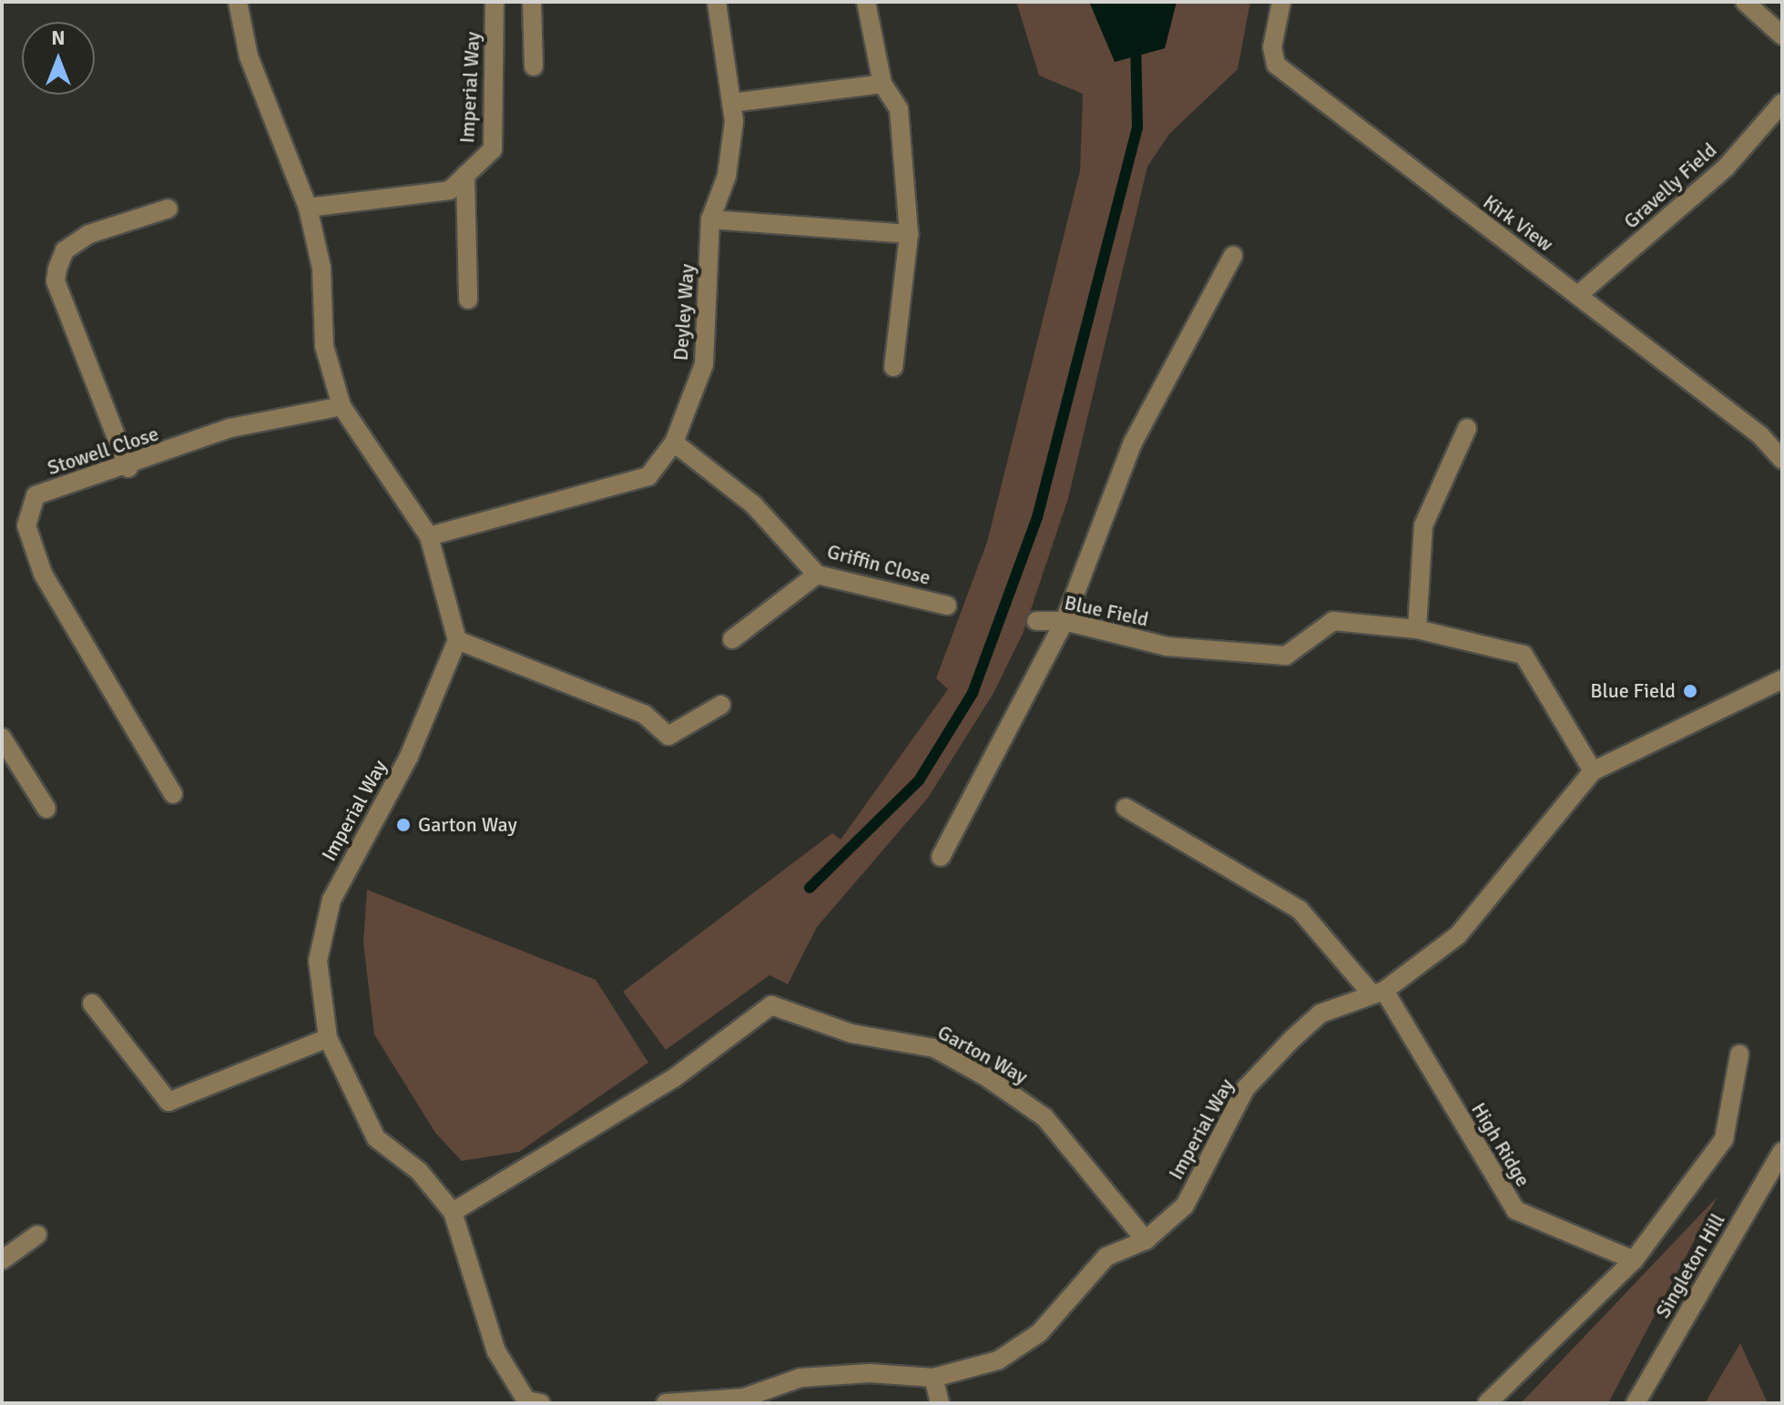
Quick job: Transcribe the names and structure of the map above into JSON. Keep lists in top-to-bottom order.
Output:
{
  "streets": {
    "street": [
      "Imperial Way",
      "Gravelly Field",
      "Kirk View",
      "Deyley Way",
      "Stowell Close",
      "Griffin Close",
      "Blue Field",
      "Garton Way",
      "High Ridge",
      "Singleton Hill"
    ]
  },
  "crossings": [
    ["Imperial Way", "Blue Field"],
    ["Imperial Way", "Garton Way"],
    ["Imperial Way", "High Ridge"],
    ["Gravelly Field", "Kirk View"],
    ["Deyley Way", "Griffin Close"]
  ],
  "places": ["Blue Field", "Garton Way"],
  "north": "top"
}
